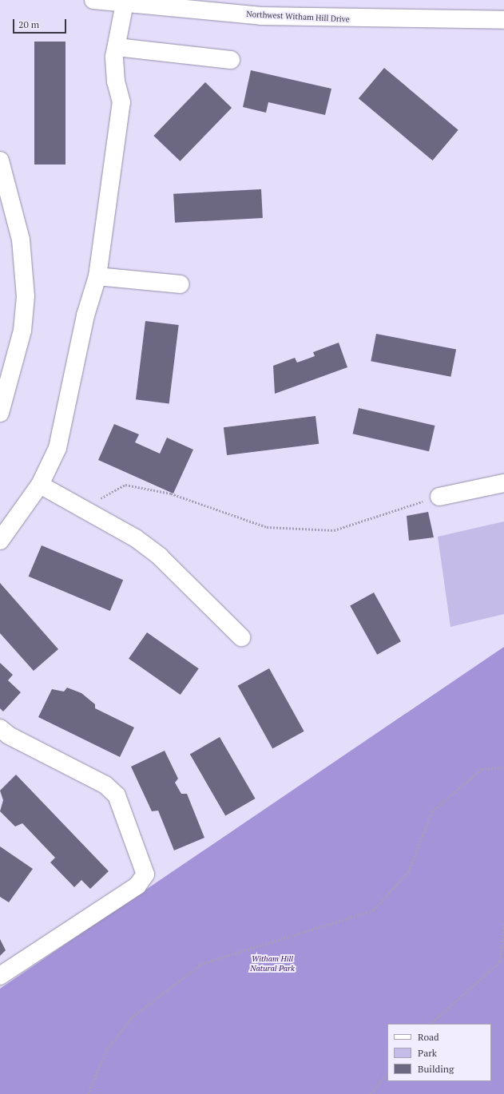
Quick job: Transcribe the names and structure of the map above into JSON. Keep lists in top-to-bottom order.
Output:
{
  "streets": {
    "street": ["Northwest Witham Hill Drive"]
  },
  "parks": ["Witham Hill Natural Park"],
  "legend": ["Road", "Park", "Building"],
  "scale_bar": "20 m"
}
